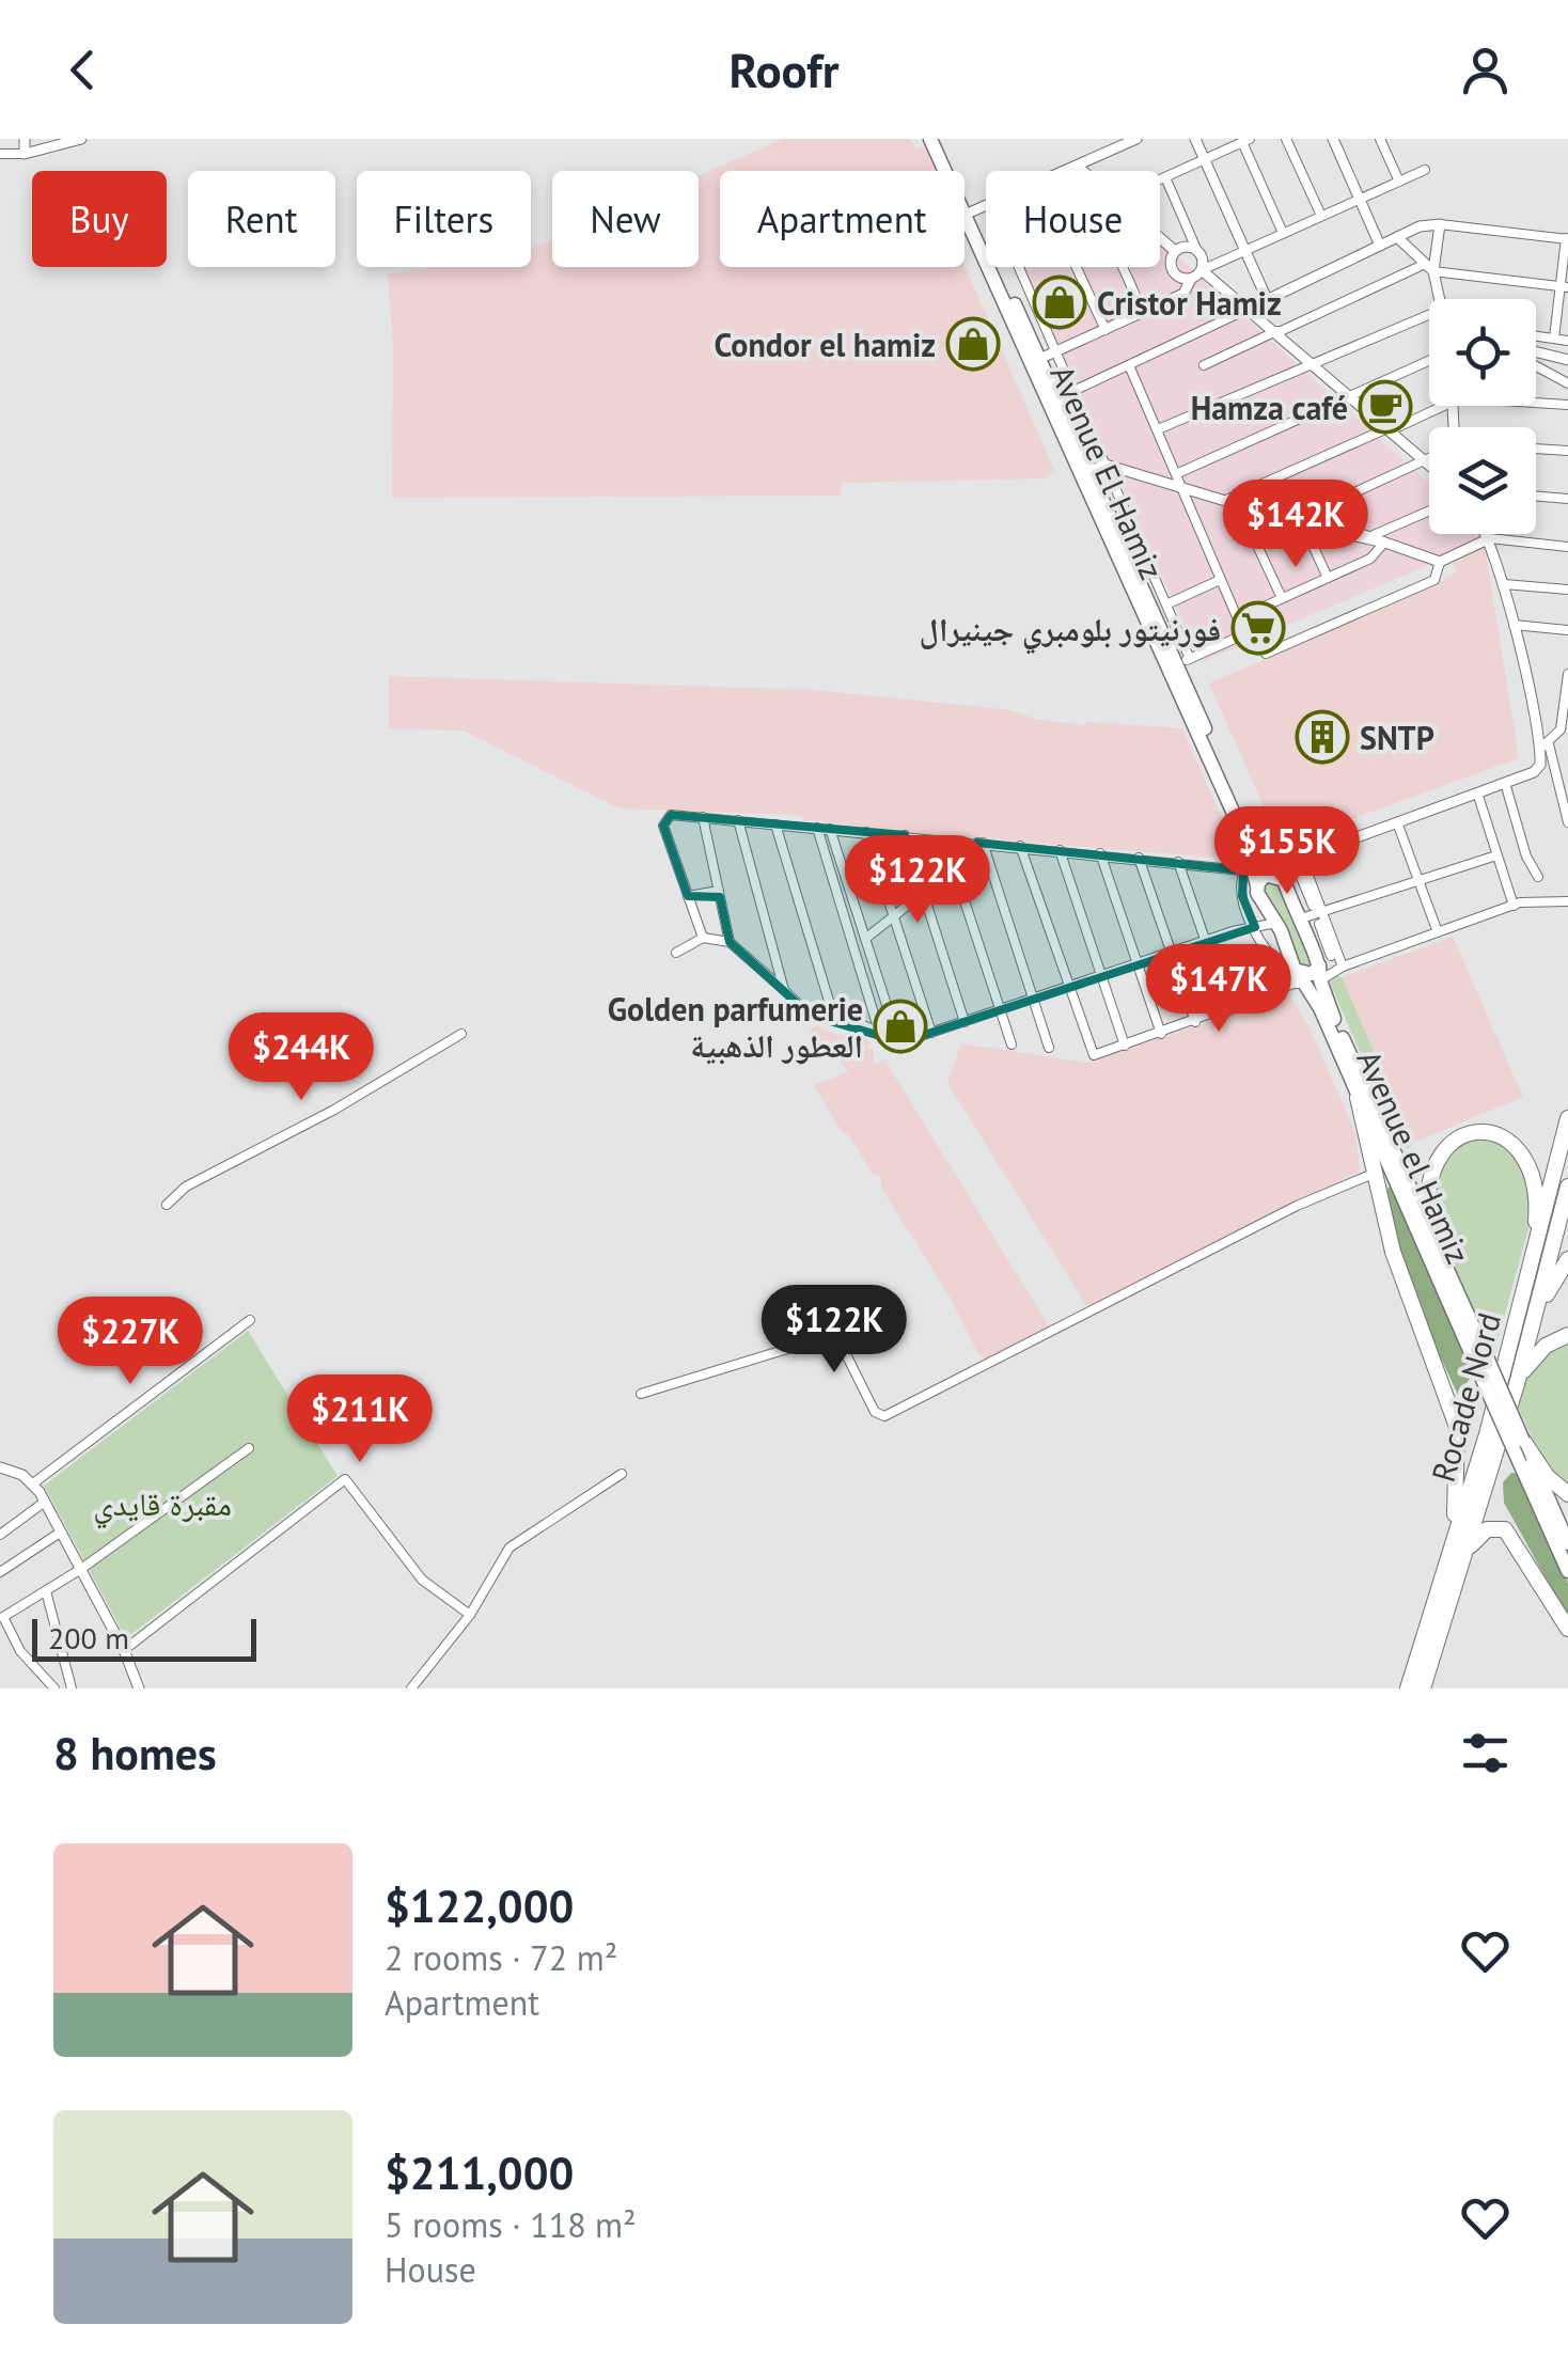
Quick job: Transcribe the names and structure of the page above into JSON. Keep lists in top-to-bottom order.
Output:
{
  "streets": {
    "highway": ["Avenue El Hamiz", "Avenue el Hamiz", "Rocade Nord"]
  },
  "parks": ["مقبرة قايدي"],
  "places": {
    "shop": ["Cristor Hamiz", "Condor el hamiz", "Golden parfumerie العطور الذهبية"],
    "cafe": ["Hamza café"],
    "supermarket": ["فورنيتور بلومبري جينيرال"],
    "building": ["SNTP"]
  },
  "scale_bar": "200 m",
  "page": {
    "header": "Roofr",
    "chip": [
      "Buy",
      "Rent",
      "Filters",
      "New",
      "Apartment",
      "House"
    ],
    "price": [
      "$142K",
      "$155K",
      "$122K",
      "$147K",
      "$244K",
      "$122K",
      "$227K",
      "$211K"
    ],
    "scale": "200 m",
    "heading": "8 homes",
    "list": [
      {
        "name": "$122,000",
        "note": "2 rooms · 72 m² · Apartment"
      },
      {
        "name": "$211,000",
        "note": "5 rooms · 118 m² · House"
      }
    ]
  }
}
